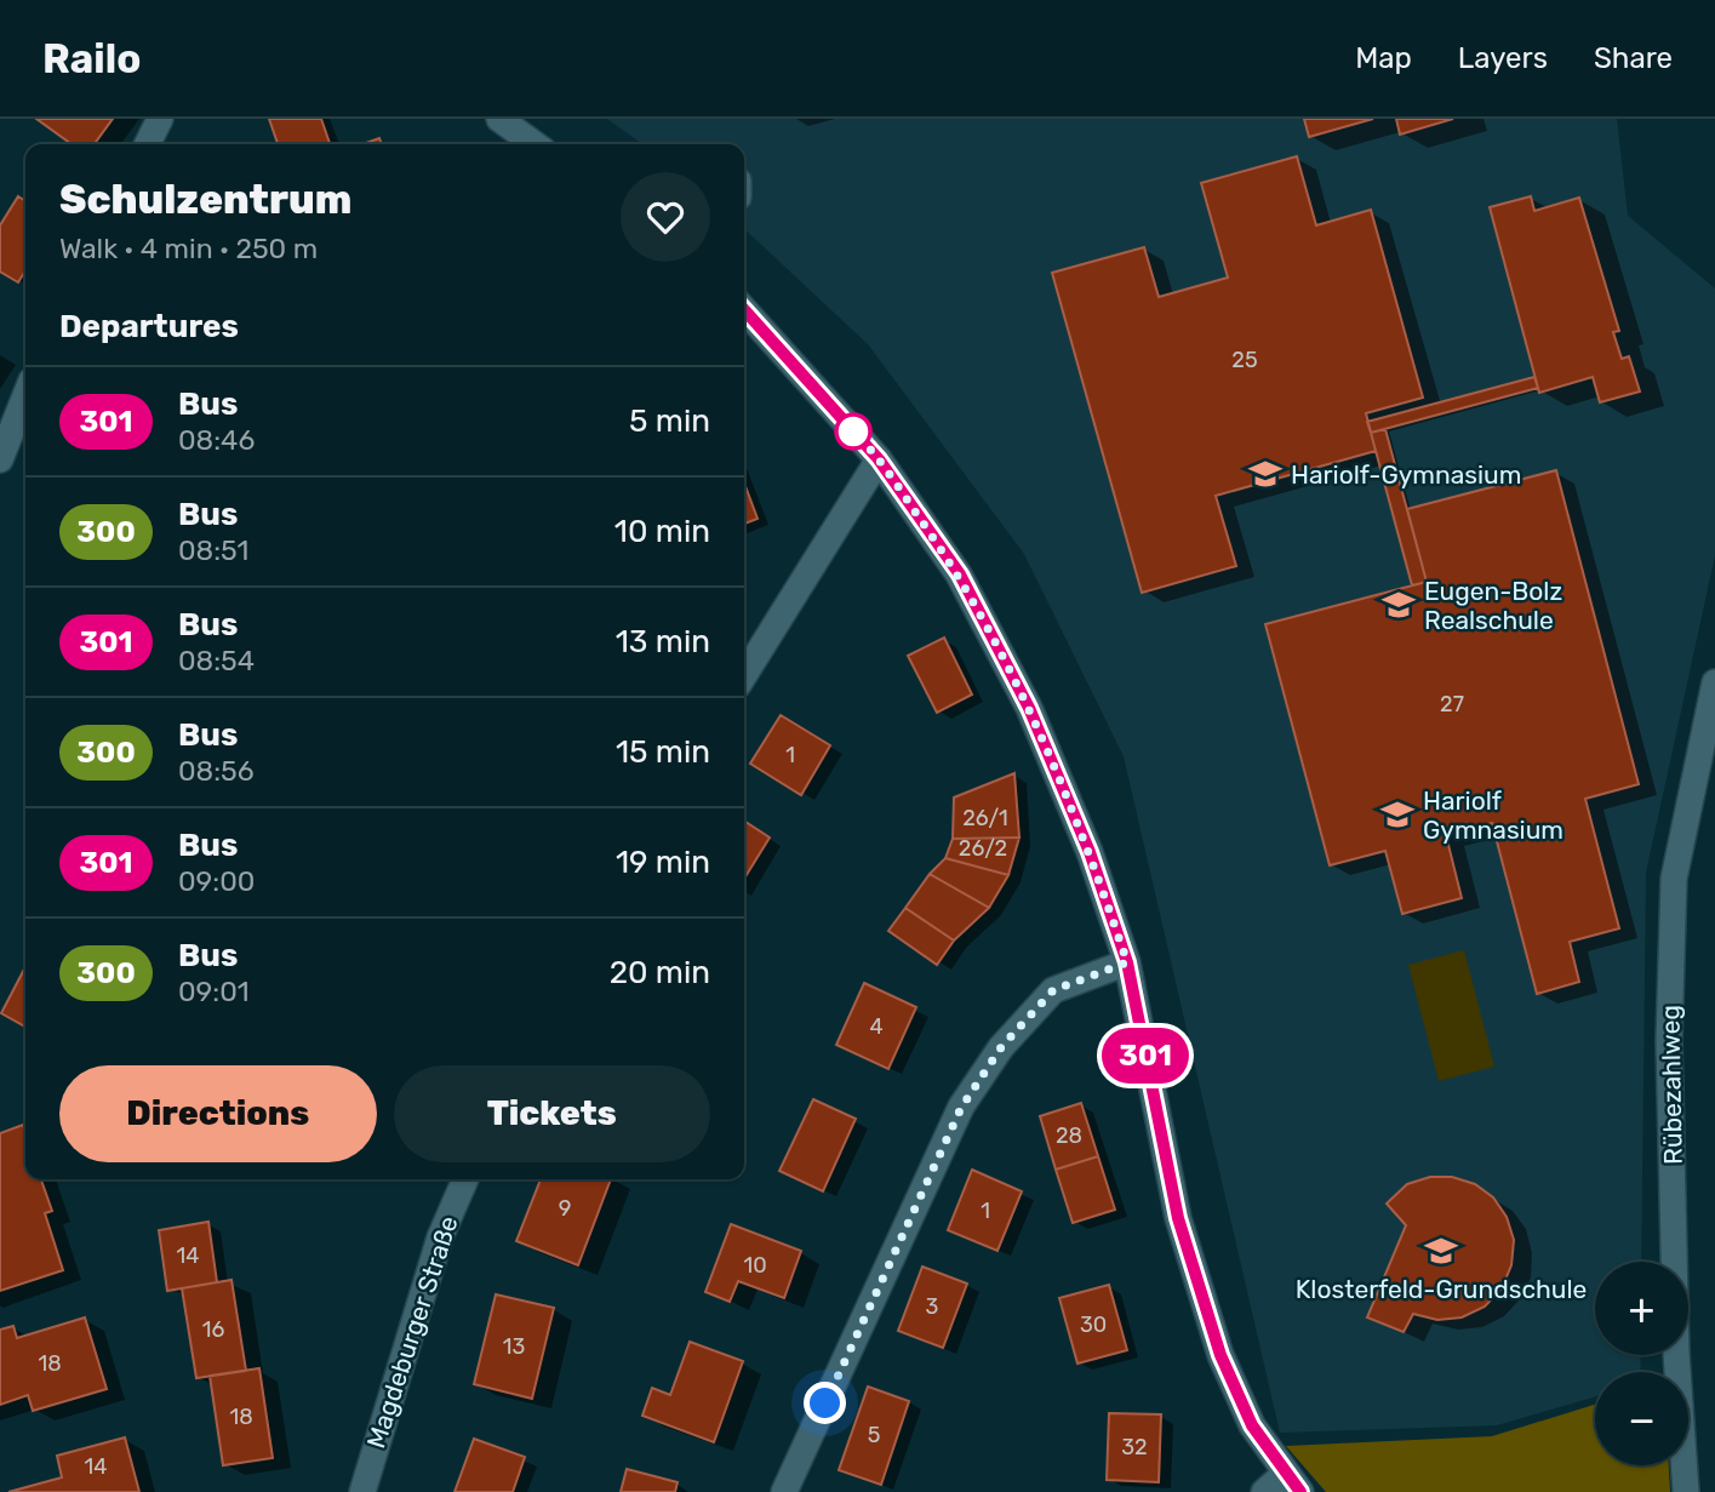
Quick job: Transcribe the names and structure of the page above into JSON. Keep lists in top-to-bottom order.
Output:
{
  "streets": {
    "street": ["Rübezahlweg", "Magdeburger Straße"]
  },
  "places": {
    "school or university": [
      "Hariolf-Gymnasium",
      "Eugen-Bolz Realschule",
      "Hariolf Gymnasium",
      "Klosterfeld-Grundschule"
    ]
  },
  "lines": ["bus line 301"],
  "house_numbers": [
    "25",
    "27",
    "1",
    "26/1",
    "26/2",
    "4",
    "28",
    "9",
    "1",
    "14",
    "10",
    "3",
    "30",
    "16",
    "13",
    "18",
    "18",
    "5",
    "32",
    "14"
  ],
  "page": {
    "header": "Railo",
    "nav": ["Map", "Layers", "Share"],
    "on_map": "301",
    "heading": [
      ["Schulzentrum", "Walk · 4 min · 250 m"],
      "Departures"
    ],
    "list": [
      {
        "mark": "301",
        "name": "Bus",
        "note": "08:46",
        "value": "5 min"
      },
      {
        "mark": "300",
        "name": "Bus",
        "note": "08:51",
        "value": "10 min"
      },
      {
        "mark": "301",
        "name": "Bus",
        "note": "08:54",
        "value": "13 min"
      },
      {
        "mark": "300",
        "name": "Bus",
        "note": "08:56",
        "value": "15 min"
      },
      {
        "mark": "301",
        "name": "Bus",
        "note": "09:00",
        "value": "19 min"
      },
      {
        "mark": "300",
        "name": "Bus",
        "note": "09:01",
        "value": "20 min"
      }
    ],
    "buttons": ["Directions", "Tickets"],
    "map_buttons": ["+", "−"]
  }
}
